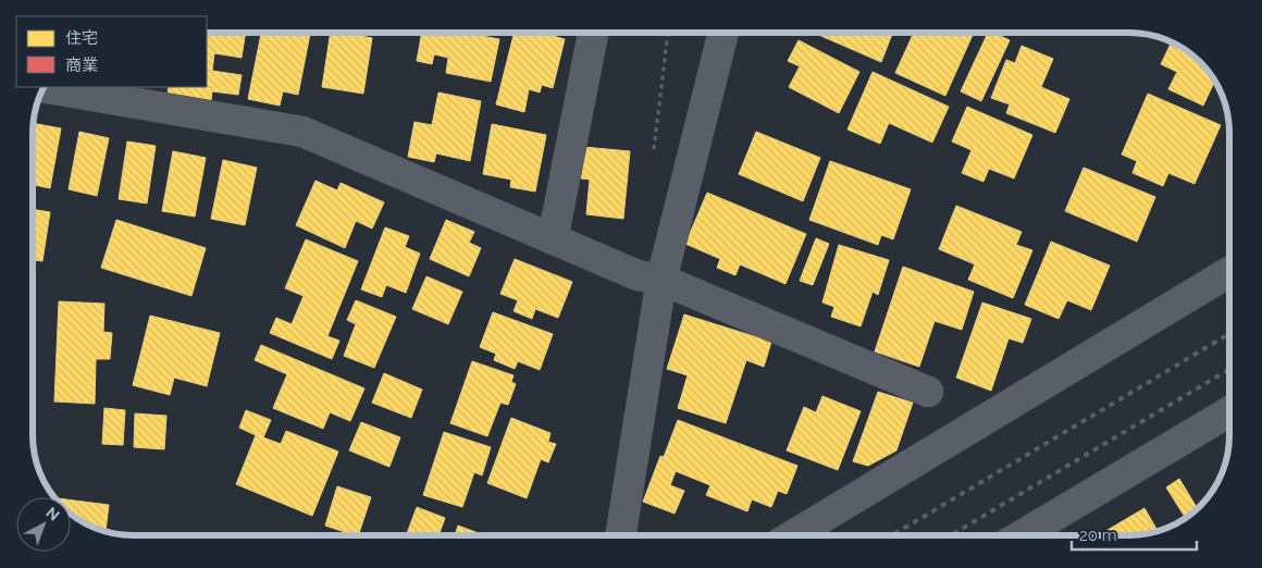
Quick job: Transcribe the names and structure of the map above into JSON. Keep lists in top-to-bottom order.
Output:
{
  "legend": ["住宅", "商業"],
  "scale_bar": "20 m",
  "north": "top right"
}
